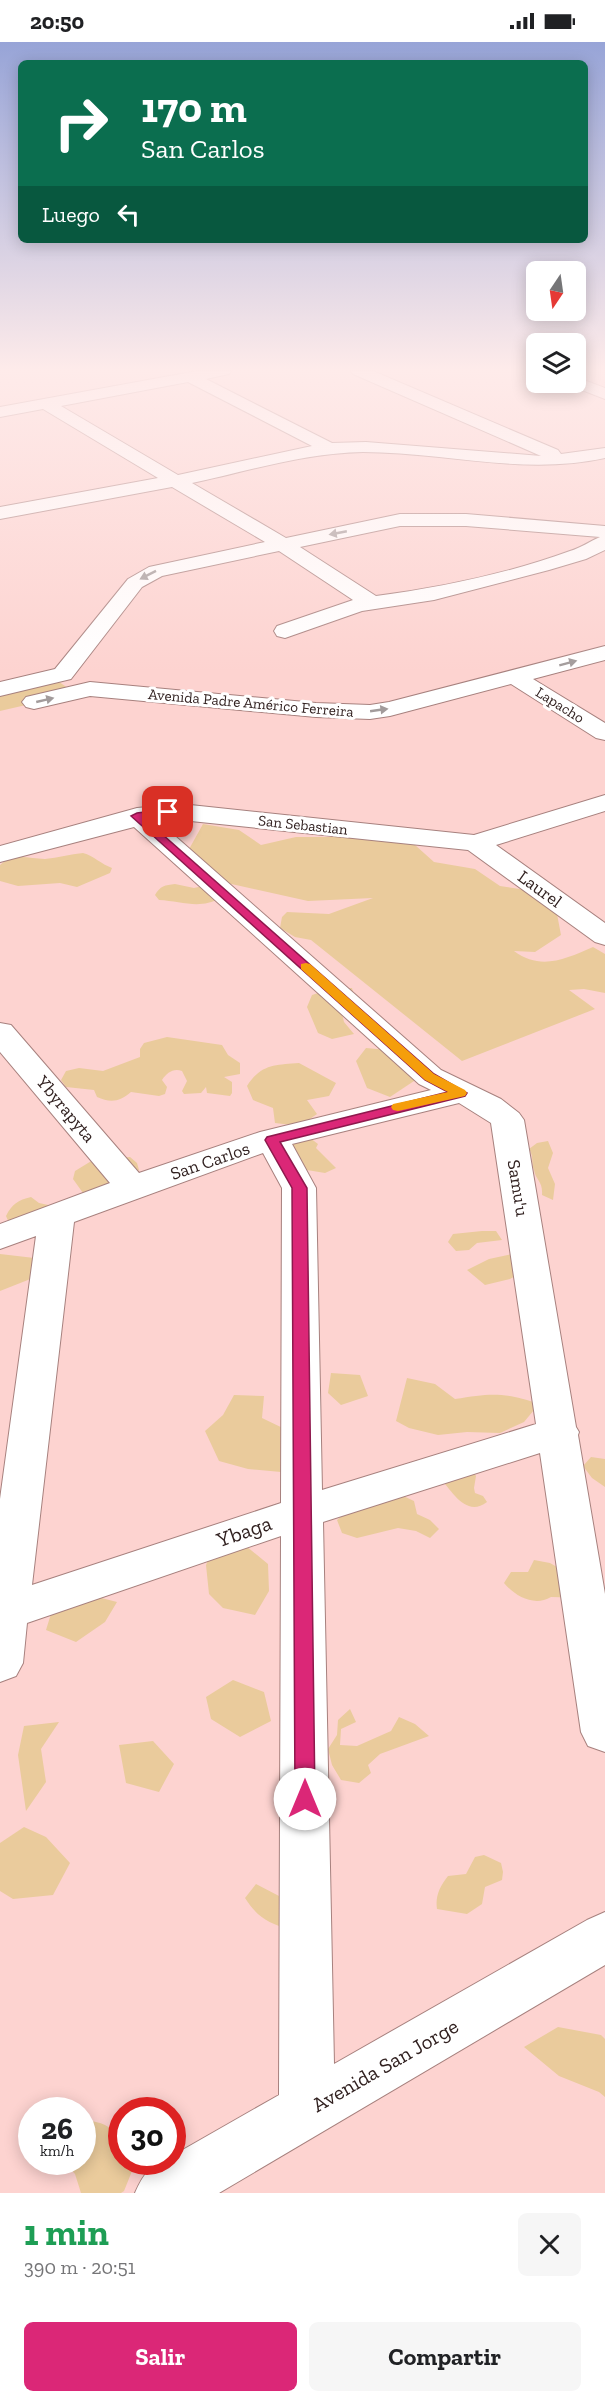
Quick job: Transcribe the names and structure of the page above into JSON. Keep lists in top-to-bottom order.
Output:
{
  "streets": {
    "street": [
      "Avenida Padre Américo Ferreira",
      "Lapacho",
      "San Sebastian",
      "Laurel",
      "Ybyrapyta",
      "San Carlos",
      "Samu'u",
      "Ybaga",
      "Avenida San Jorge"
    ]
  },
  "crossings": [
    ["Avenida Padre Américo Ferreira", "Lapacho"],
    ["San Sebastian", "Laurel"],
    ["San Sebastian", "Samu'u"],
    ["Ybyrapyta", "San Carlos"],
    ["San Carlos", "Samu'u"],
    ["Samu'u", "Ybaga"]
  ],
  "north": "bottom",
  "page": {
    "status": "20:50",
    "turn": ["170 m", "San Carlos"],
    "then": "Luego",
    "speed": "26 km/h",
    "limit": "30",
    "heading": ["1 min", "390 m · 20:51"],
    "buttons": ["Salir", "Compartir"]
  }
}
